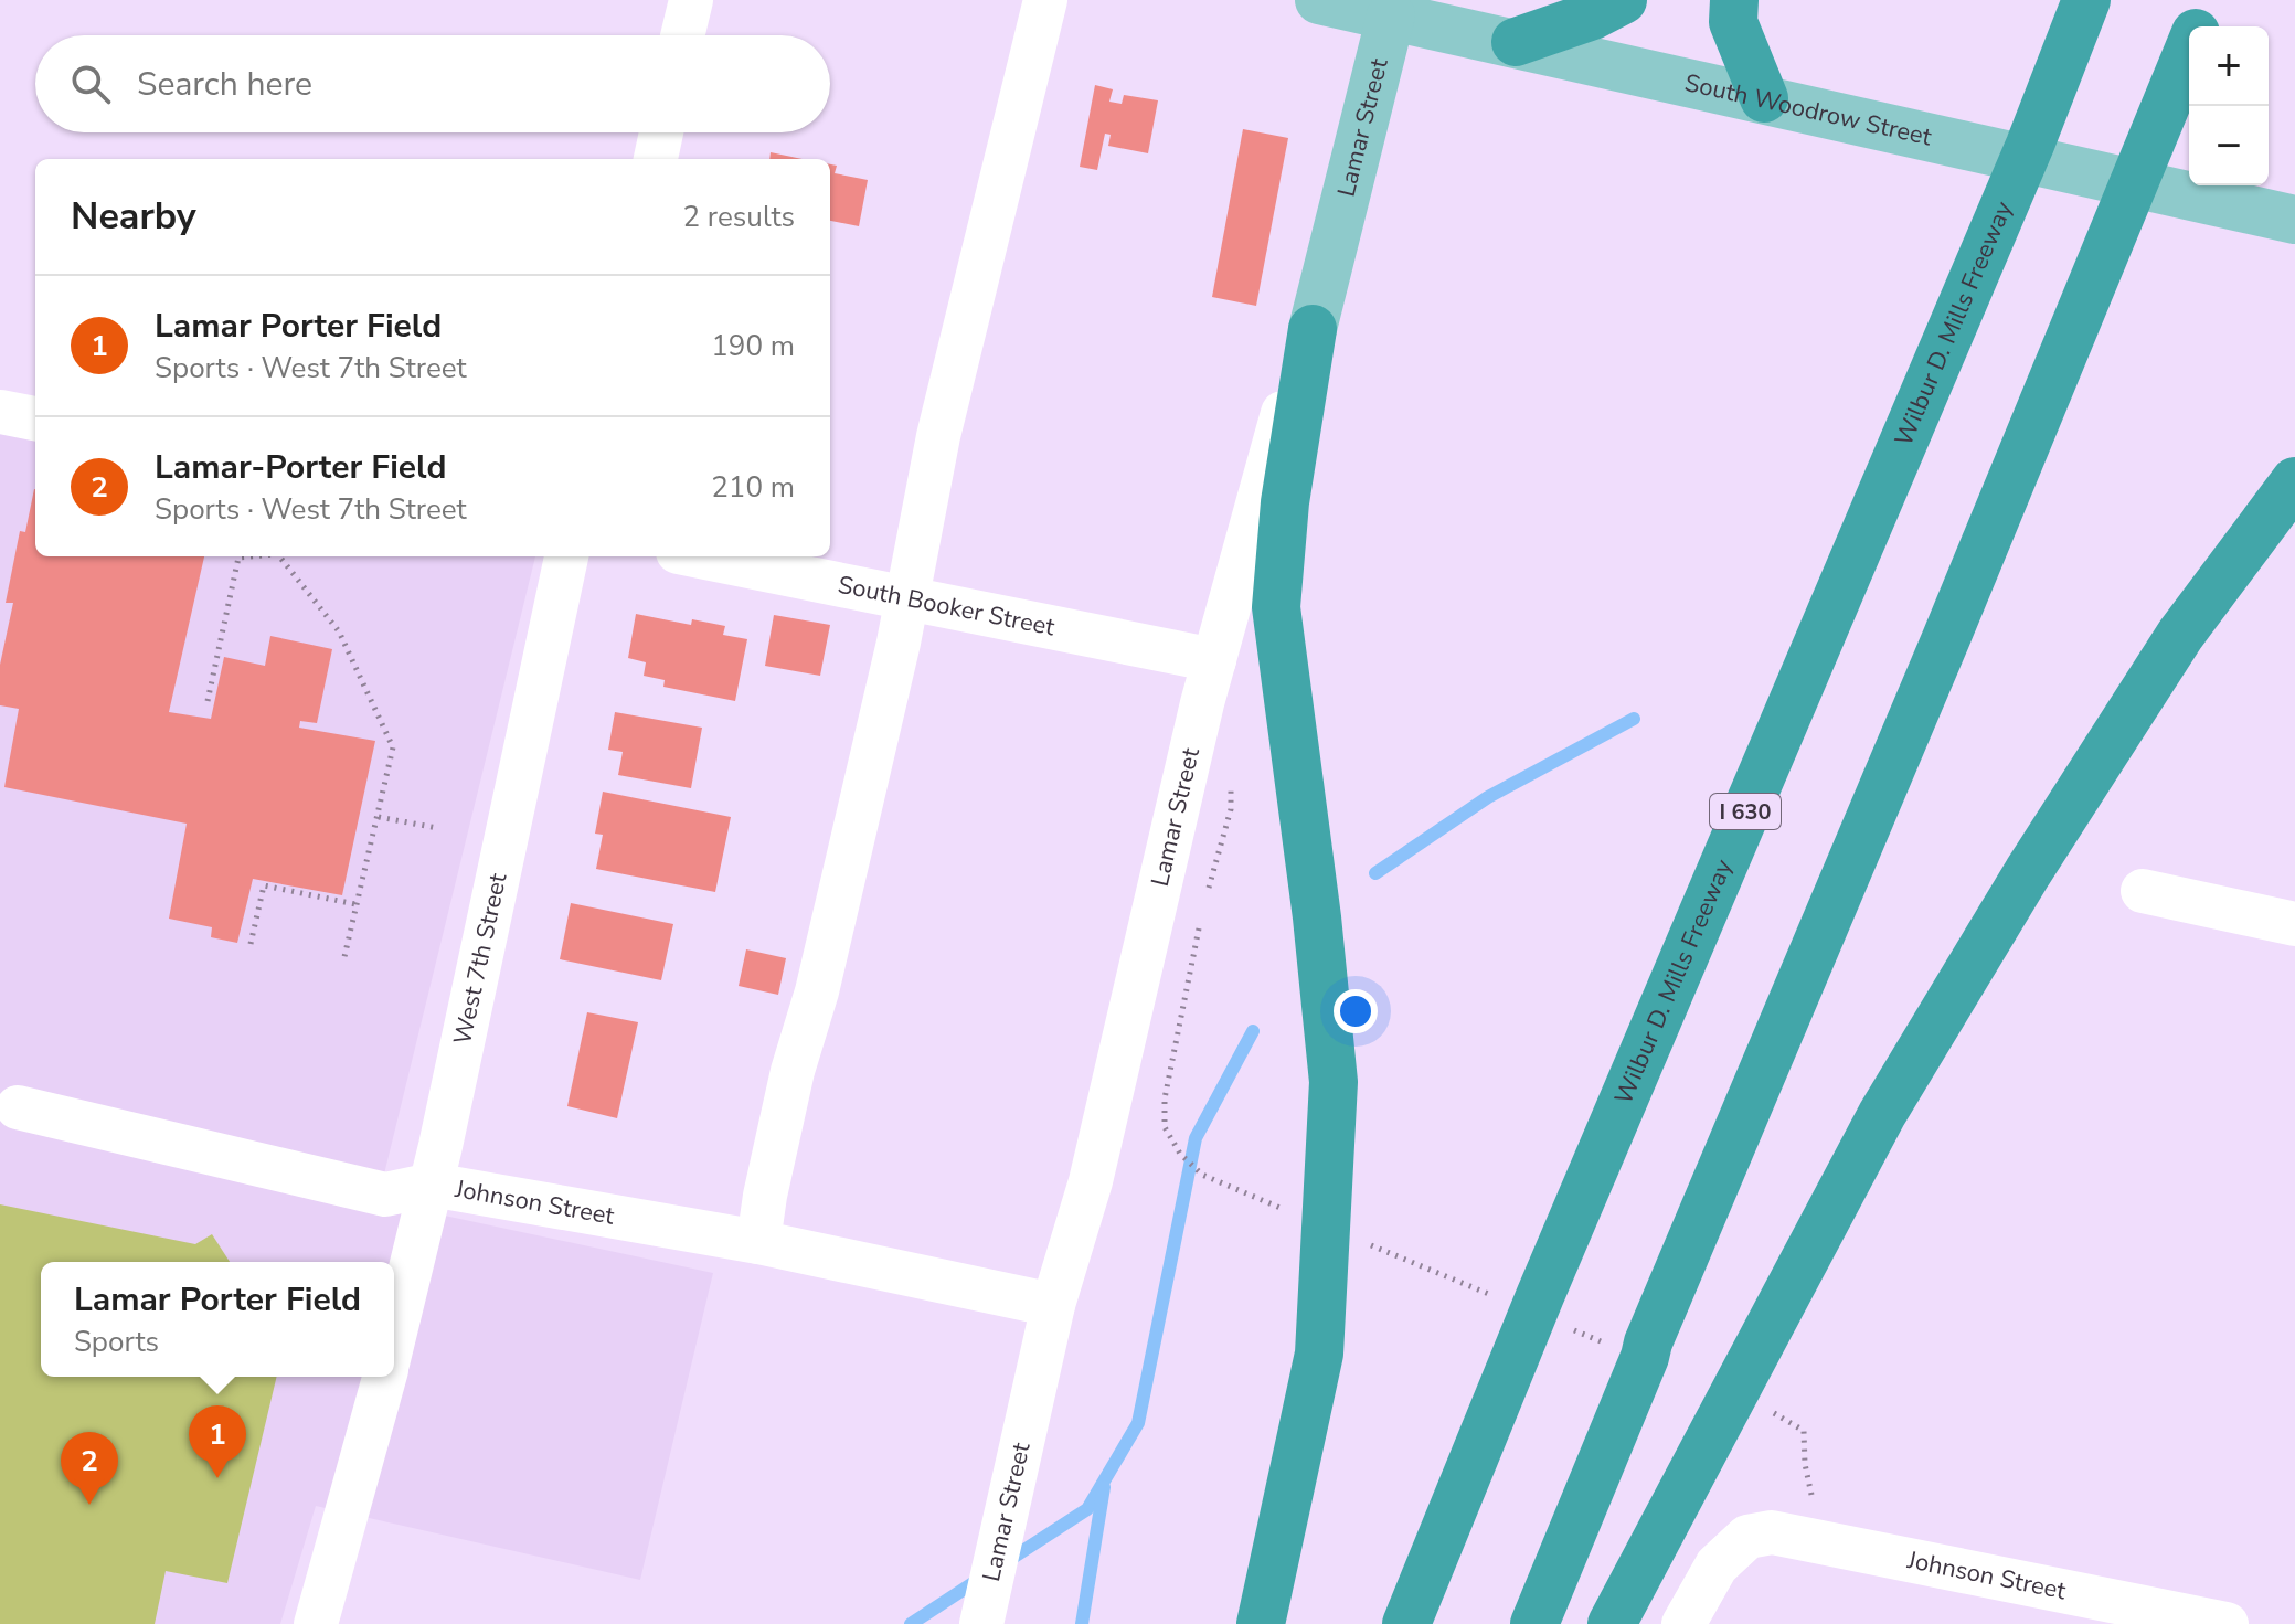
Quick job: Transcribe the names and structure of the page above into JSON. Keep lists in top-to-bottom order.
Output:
{
  "streets": {
    "highway": ["Wilbur D. Mills Freeway", "I 630"],
    "main road": ["South Woodrow Street", "Lamar Street"],
    "street": ["South Booker Street", "West 7th Street", "Johnson Street"]
  },
  "crossings": [
    ["South Woodrow Street", "Lamar Street"],
    ["Lamar Street", "South Booker Street"],
    ["Lamar Street", "Johnson Street"],
    ["West 7th Street", "Johnson Street"]
  ],
  "page": {
    "map_buttons": ["+", "−"],
    "search": "Search here",
    "heading": ["Nearby", "2 results"],
    "list": [
      {
        "mark": "1",
        "name": "Lamar Porter Field",
        "note": "Sports · West 7th Street",
        "value": "190 m"
      },
      {
        "mark": "2",
        "name": "Lamar-Porter Field",
        "note": "Sports · West 7th Street",
        "value": "210 m"
      }
    ],
    "popup": ["Lamar Porter Field", "Sports"],
    "pins": ["1", "2"]
  }
}
